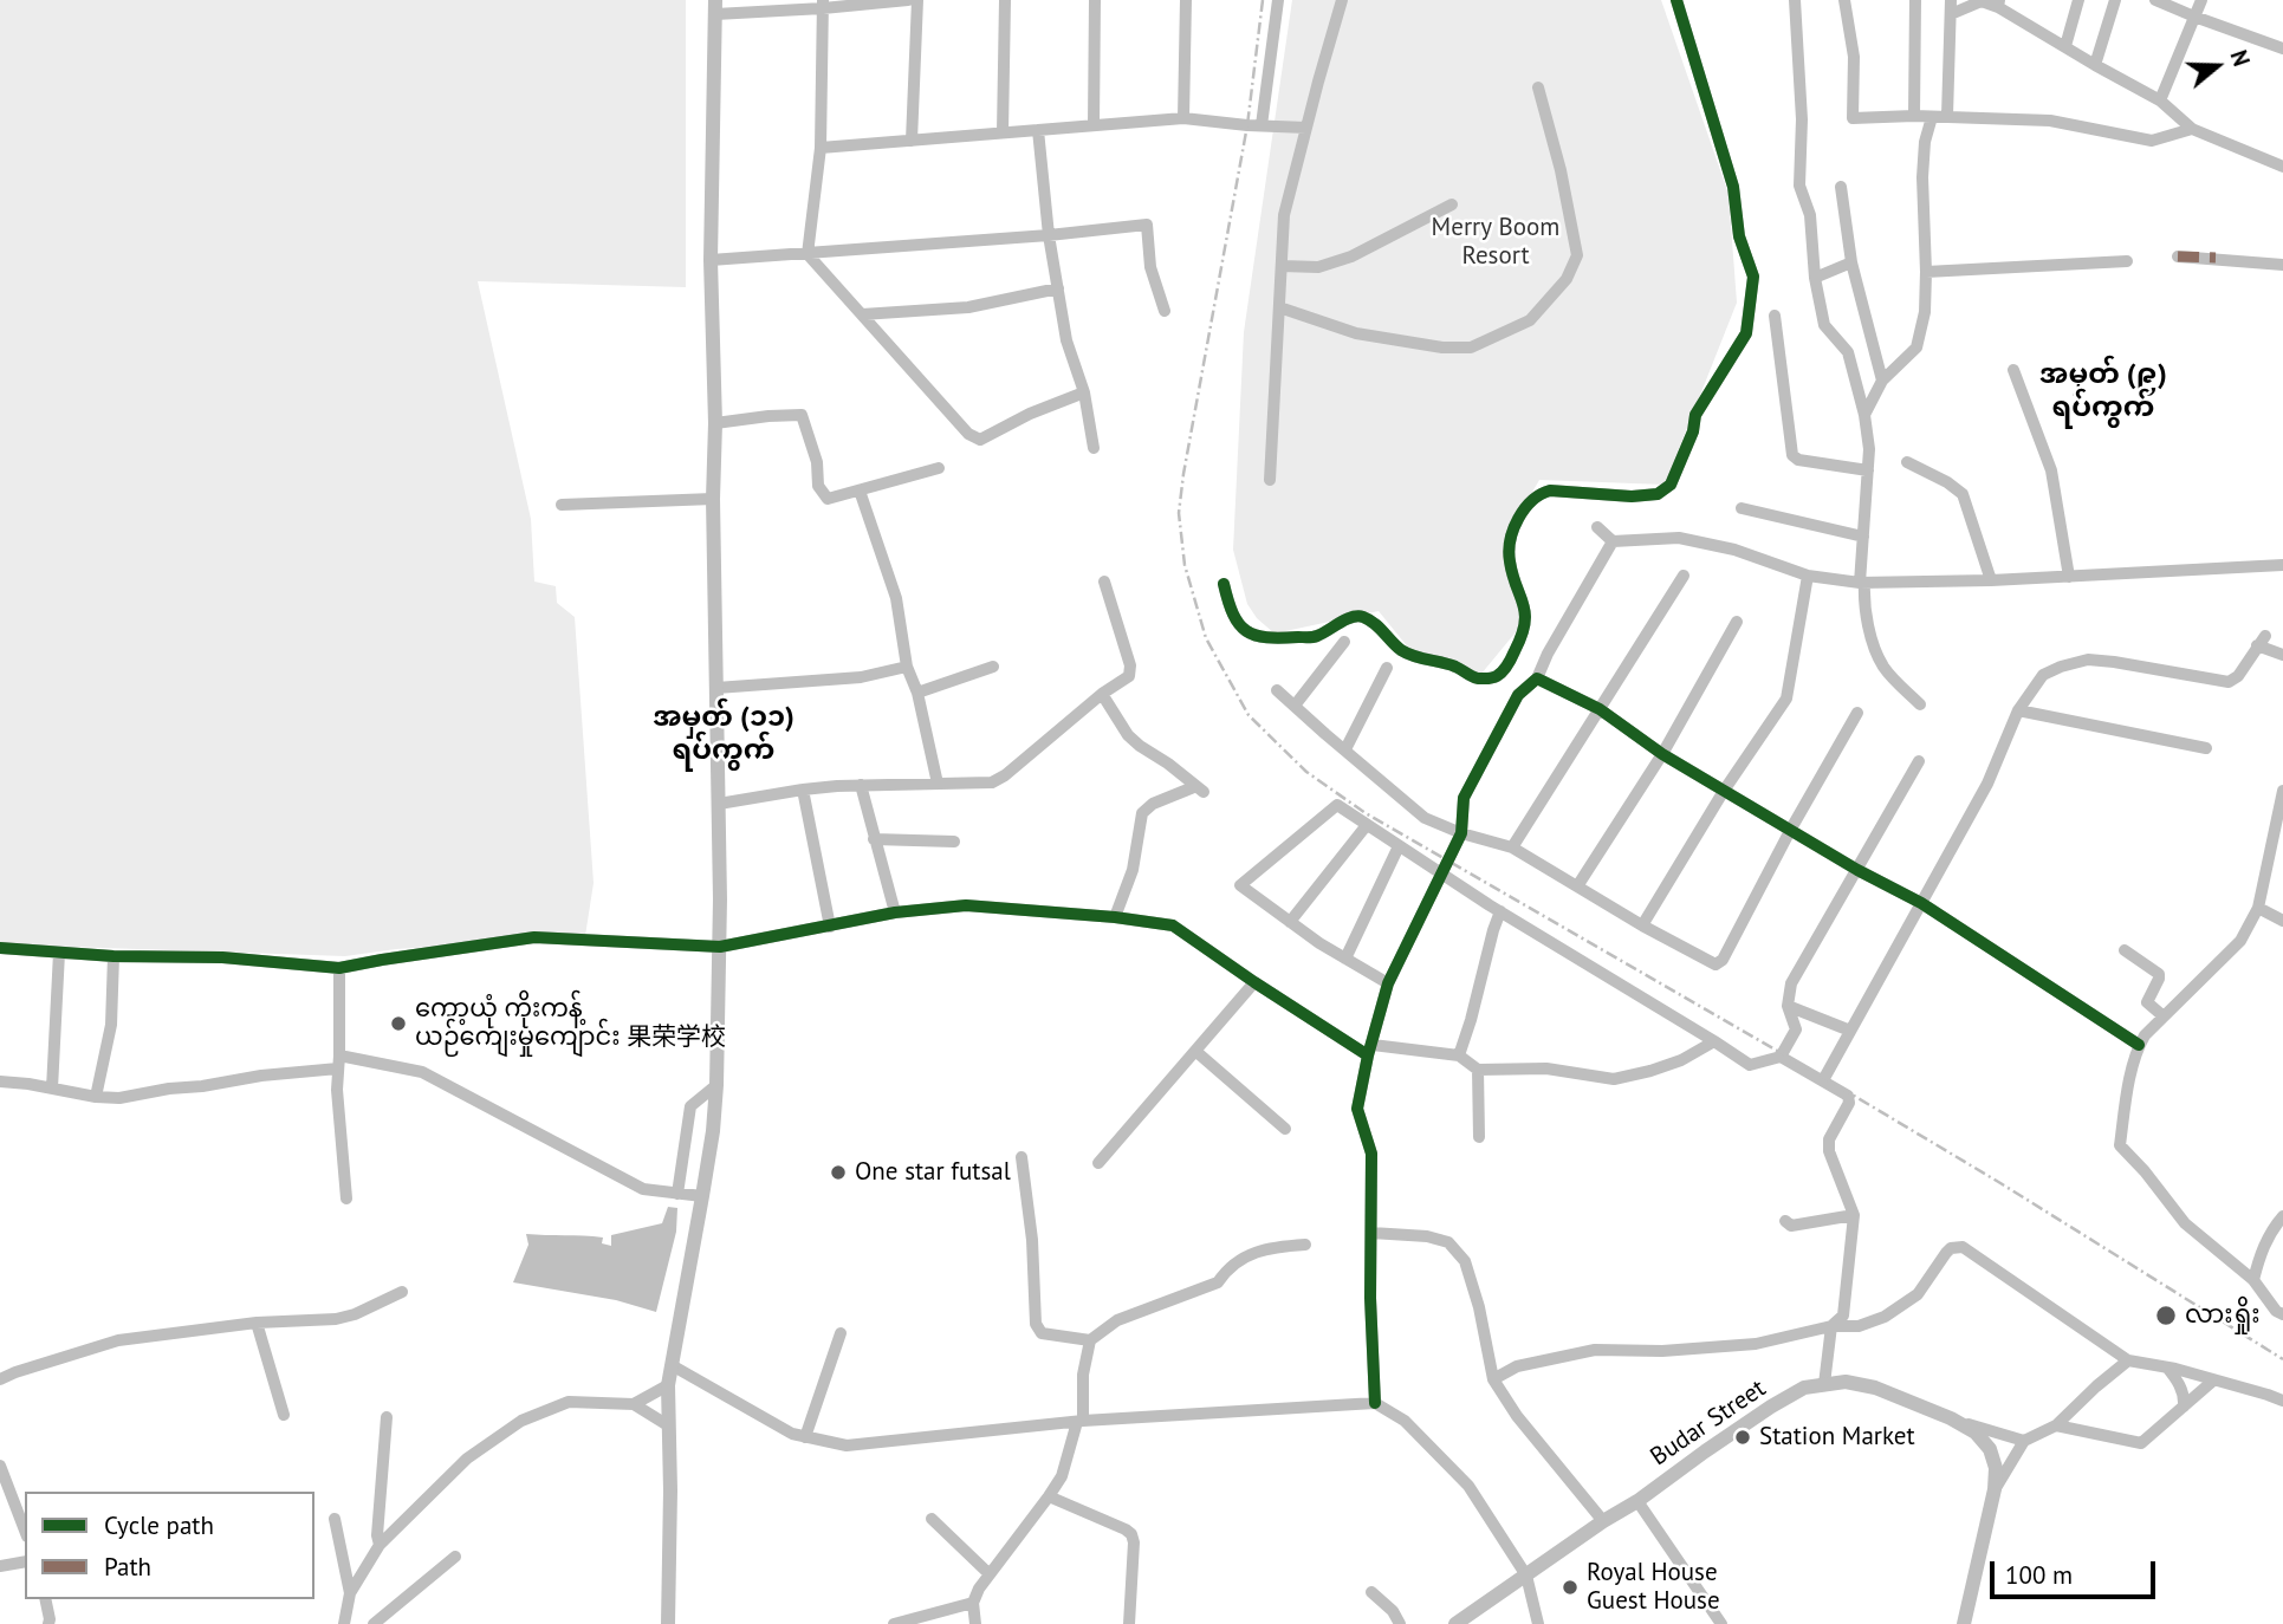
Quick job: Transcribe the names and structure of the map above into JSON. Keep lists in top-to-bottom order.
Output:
{
  "streets": {
    "main road": ["Budar Street"]
  },
  "districts": ["အမှတ် (၉) ရပ်ကွက်", "အမှတ် (၁၁) ရပ်ကွက်"],
  "parks": ["Merry Boom Resort"],
  "places": [
    "ကော့ယုံ ကိုးကန့် ယဉ်ကျေးမှုကျောင်း 果荣学校",
    "One star futsal",
    "လားရှိုး",
    "Station Market",
    "Royal House Guest House"
  ],
  "legend": ["Cycle path", "Path"],
  "scale_bar": "100 m",
  "north": "right"
}
